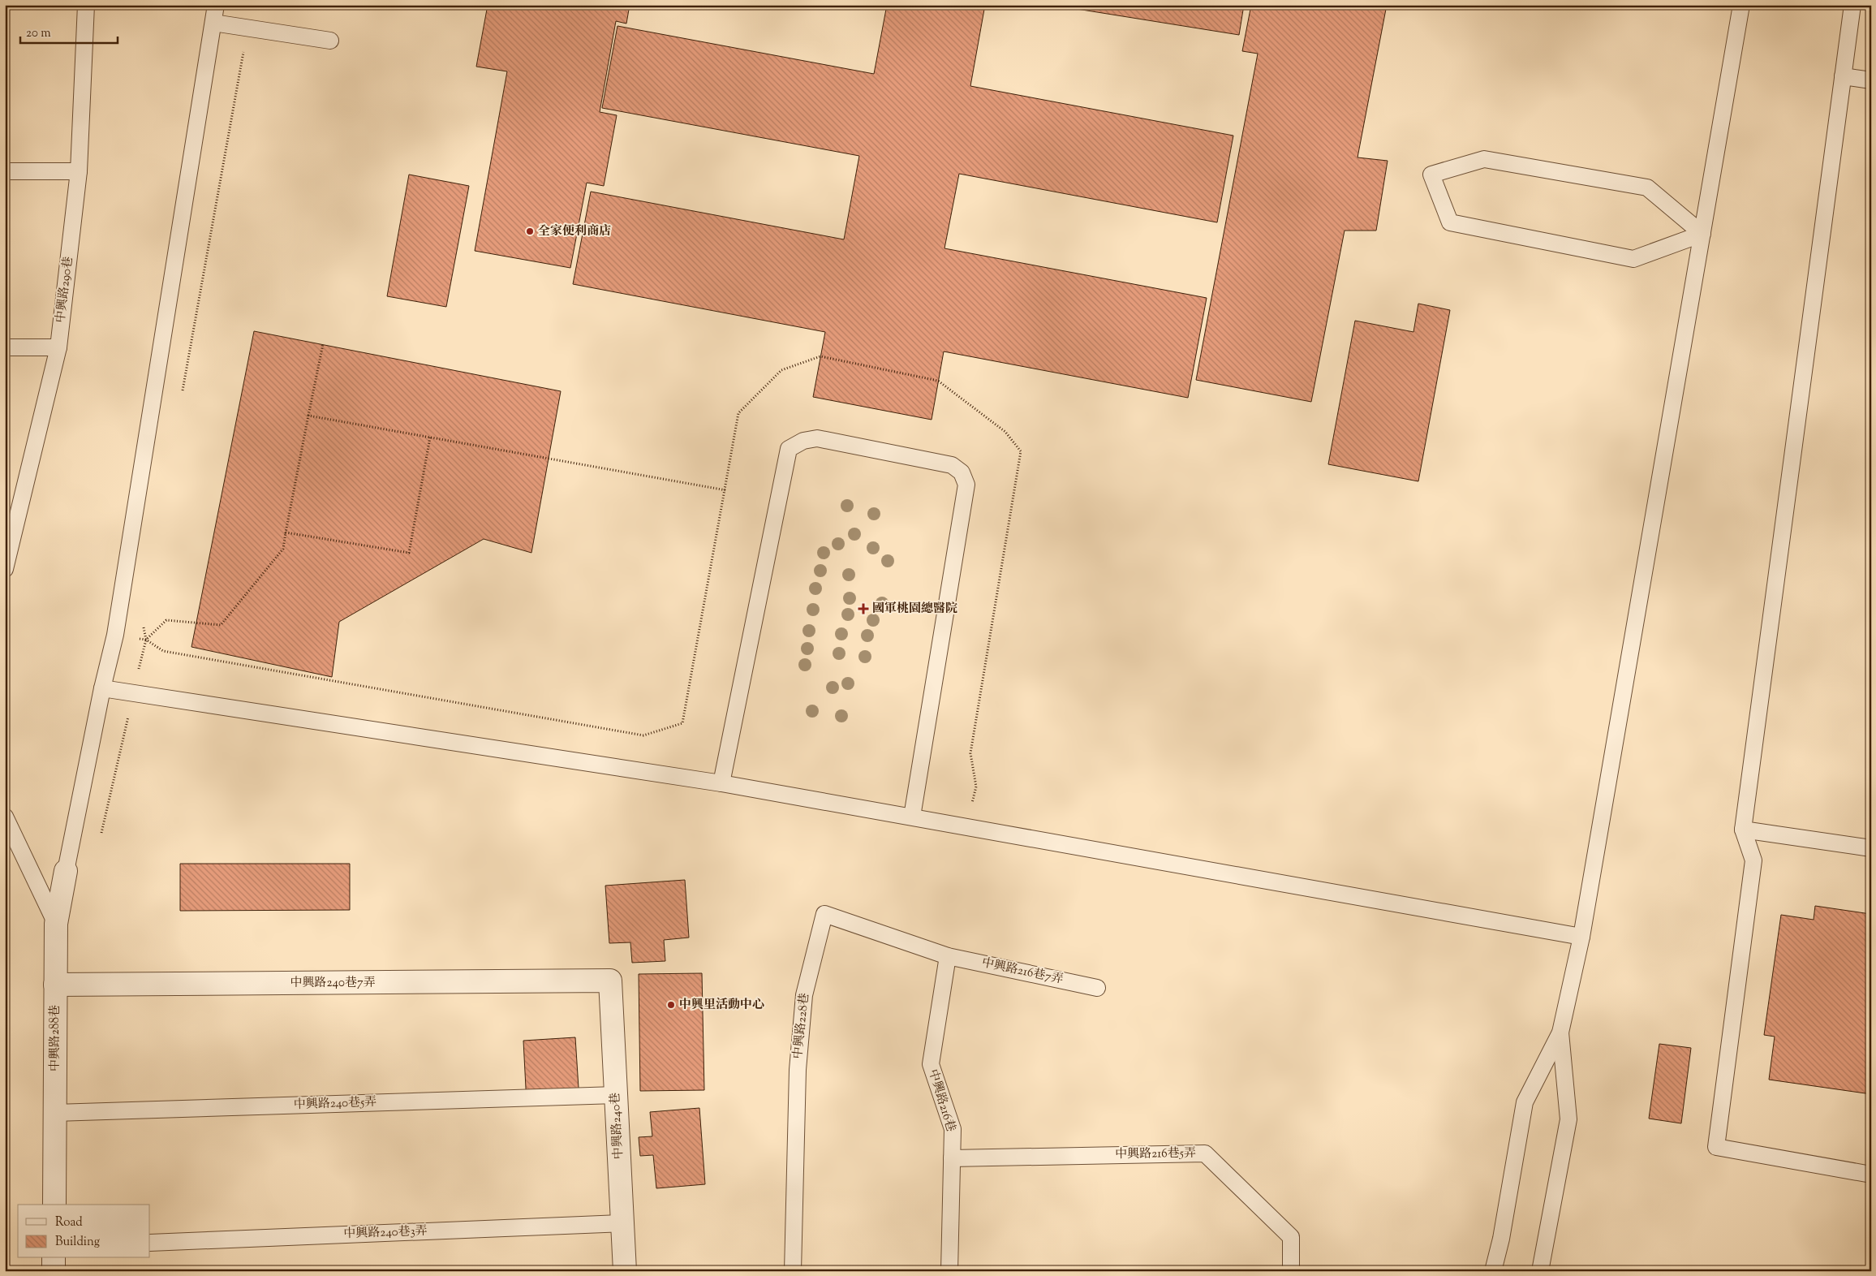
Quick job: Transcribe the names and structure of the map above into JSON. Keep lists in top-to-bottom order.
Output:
{
  "streets": {
    "street": ["中興路240巷7弄", "中興路288巷", "中興路240巷"],
    "lane": [
      "中興路290巷",
      "中興路216巷7弄",
      "中興路228巷",
      "中興路216巷",
      "中興路240巷5弄",
      "中興路216巷5弄",
      "中興路240巷3弄"
    ]
  },
  "crossings": [
    ["中興路216巷7弄", "中興路228巷"],
    ["中興路216巷7弄", "中興路216巷"],
    ["中興路240巷7弄", "中興路288巷"],
    ["中興路240巷7弄", "中興路240巷"],
    ["中興路228巷", "中興路216巷"],
    ["中興路288巷", "中興路240巷5弄"],
    ["中興路216巷", "中興路216巷5弄"],
    ["中興路240巷5弄", "中興路240巷"],
    ["中興路240巷", "中興路240巷3弄"]
  ],
  "places": {
    "other": ["全家便利商店", "中興里活動中心"],
    "health": ["國軍桃園總醫院"]
  },
  "legend": ["Road", "Building"],
  "scale_bar": "20 m"
}
